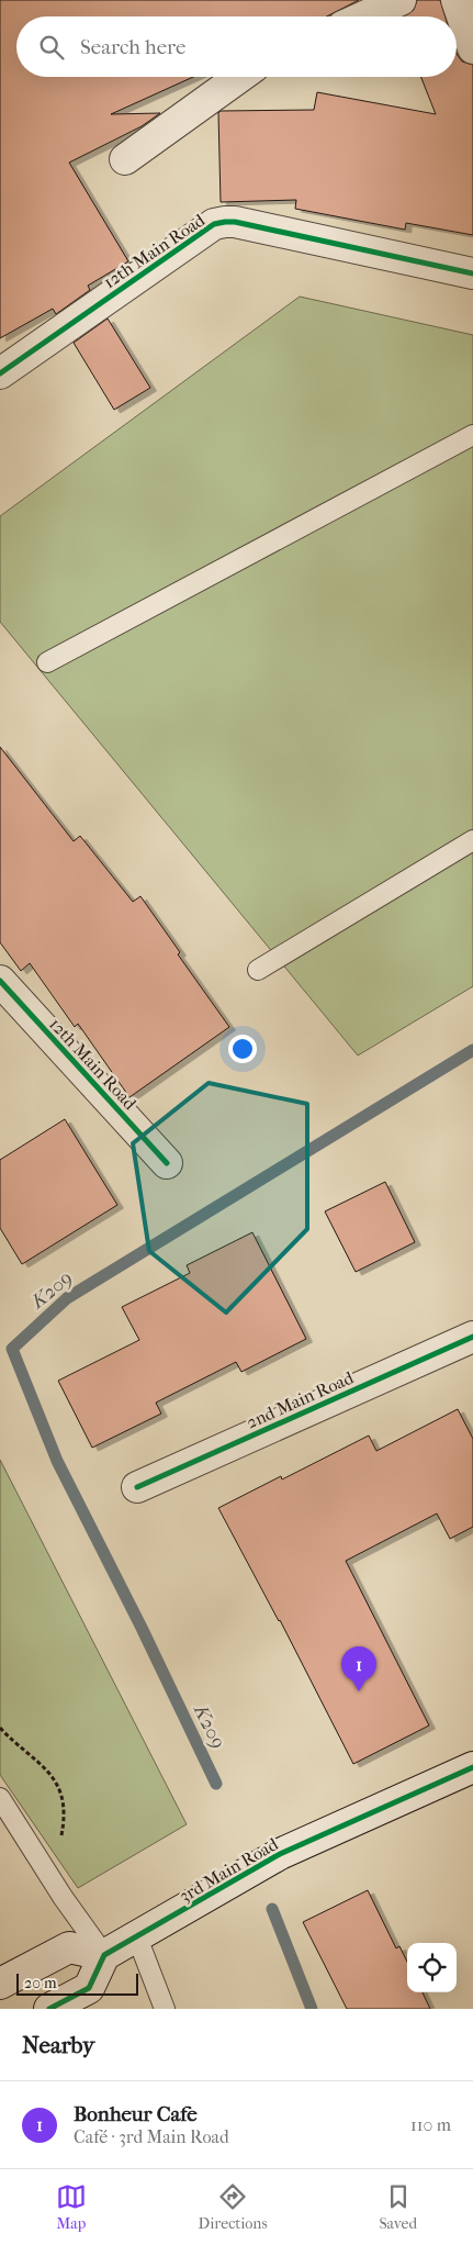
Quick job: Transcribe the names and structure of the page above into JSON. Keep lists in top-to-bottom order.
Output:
{
  "streets": {
    "street": ["12th Main Road", "2nd Main Road", "3rd Main Road"]
  },
  "water": ["K209"],
  "scale_bar": "20 m",
  "page": {
    "search": "Search here",
    "pins": "1",
    "scale": "20 m",
    "heading": "Nearby",
    "list": [
      {
        "mark": "1",
        "name": "Bonheur Cafe",
        "note": "Café · 3rd Main Road",
        "value": "110 m"
      }
    ],
    "nav": ["Map", "Directions", "Saved"]
  }
}
